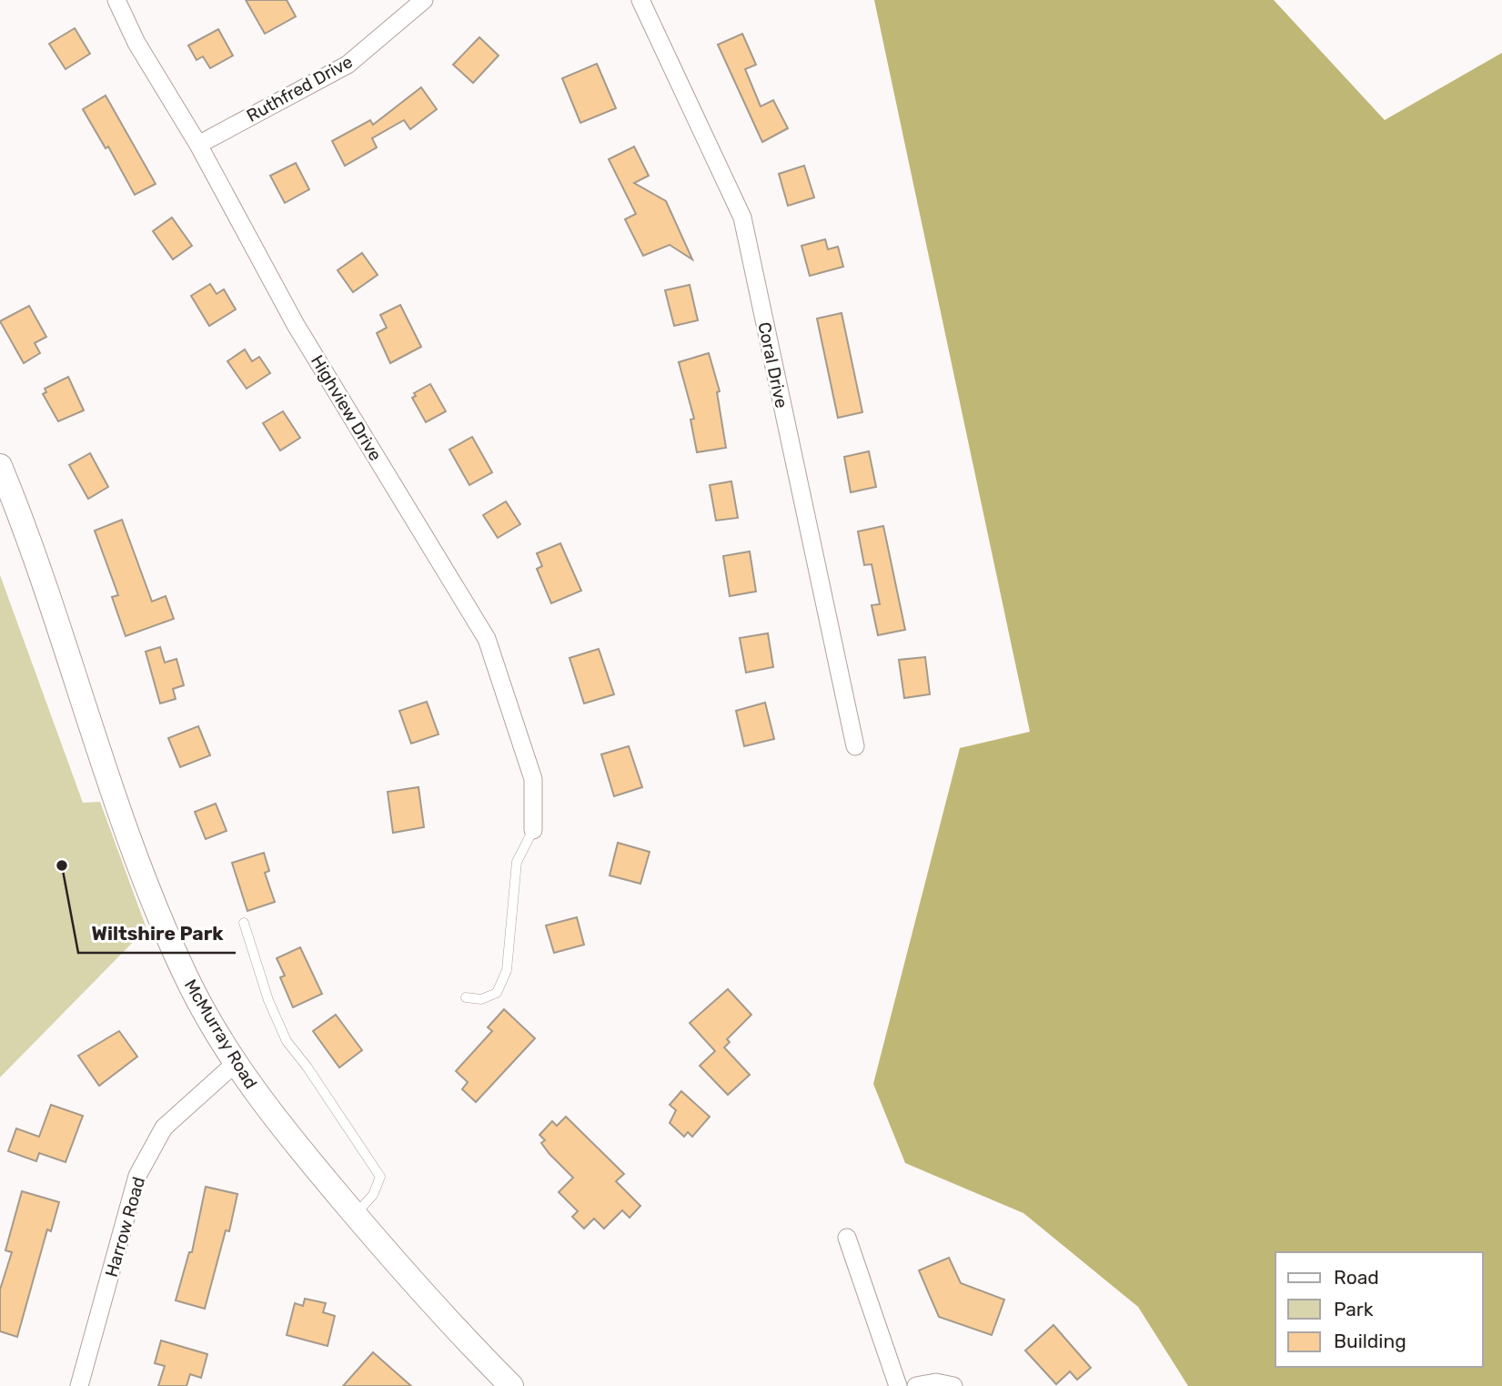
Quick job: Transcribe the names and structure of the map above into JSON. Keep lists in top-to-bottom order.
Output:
{
  "streets": {
    "main road": ["McMurray Road"],
    "street": [
      "Ruthfred Drive",
      "Coral Drive",
      "Highview Drive",
      "Harrow Road"
    ]
  },
  "crossings": [
    ["Ruthfred Drive", "Highview Drive"],
    ["McMurray Road", "Harrow Road"]
  ],
  "places": ["Wiltshire Park"],
  "legend": ["Road", "Park", "Building"]
}
